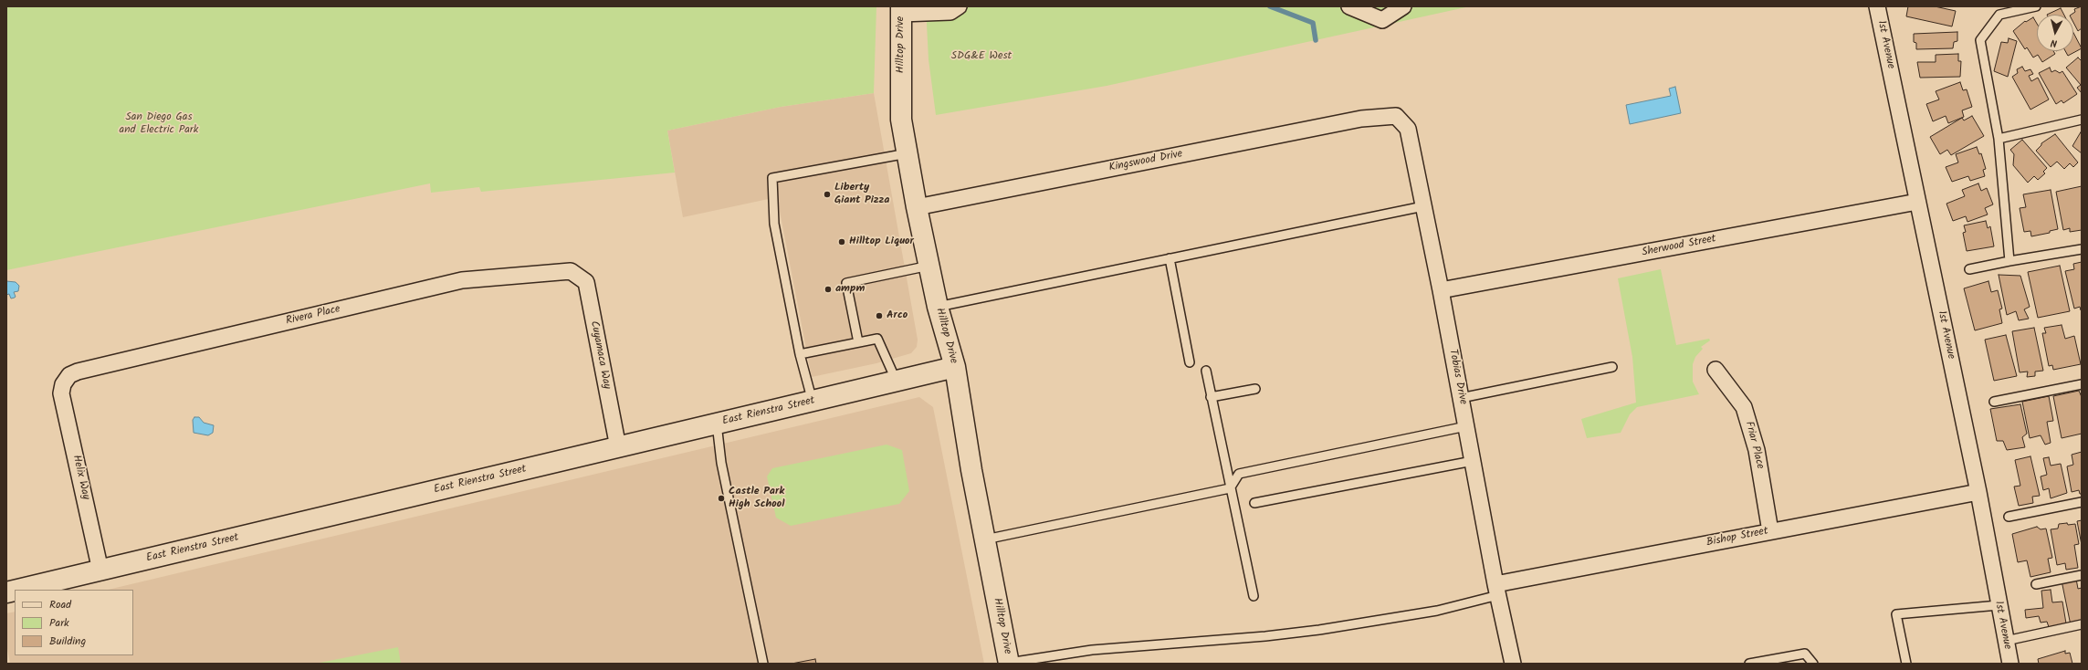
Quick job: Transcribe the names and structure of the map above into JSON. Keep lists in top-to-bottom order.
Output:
{
  "streets": {
    "street": [
      "Hilltop Drive",
      "1st Avenue",
      "Kingswood Drive",
      "Sherwood Street",
      "Rivera Place",
      "Cuyamaca Way",
      "Tobias Drive",
      "East Rienstra Street",
      "Friar Place",
      "Helix Way",
      "Bishop Street"
    ]
  },
  "crossings": [
    ["Hilltop Drive", "Kingswood Drive"],
    ["Hilltop Drive", "East Rienstra Street"],
    ["1st Avenue", "Sherwood Street"],
    ["1st Avenue", "Bishop Street"],
    ["Kingswood Drive", "Tobias Drive"],
    ["Sherwood Street", "Tobias Drive"],
    ["Rivera Place", "Cuyamaca Way"],
    ["Rivera Place", "Helix Way"],
    ["Cuyamaca Way", "East Rienstra Street"],
    ["Tobias Drive", "Bishop Street"],
    ["East Rienstra Street", "Helix Way"],
    ["Friar Place", "Bishop Street"]
  ],
  "parks": ["SDG&E West", "San Diego Gas and Electric Park"],
  "places": [
    "Liberty Giant Pizza",
    "Hilltop Liquor",
    "ampm",
    "Arco",
    "Castle Park High School"
  ],
  "legend": ["Road", "Park", "Building"],
  "north": "bottom"
}
